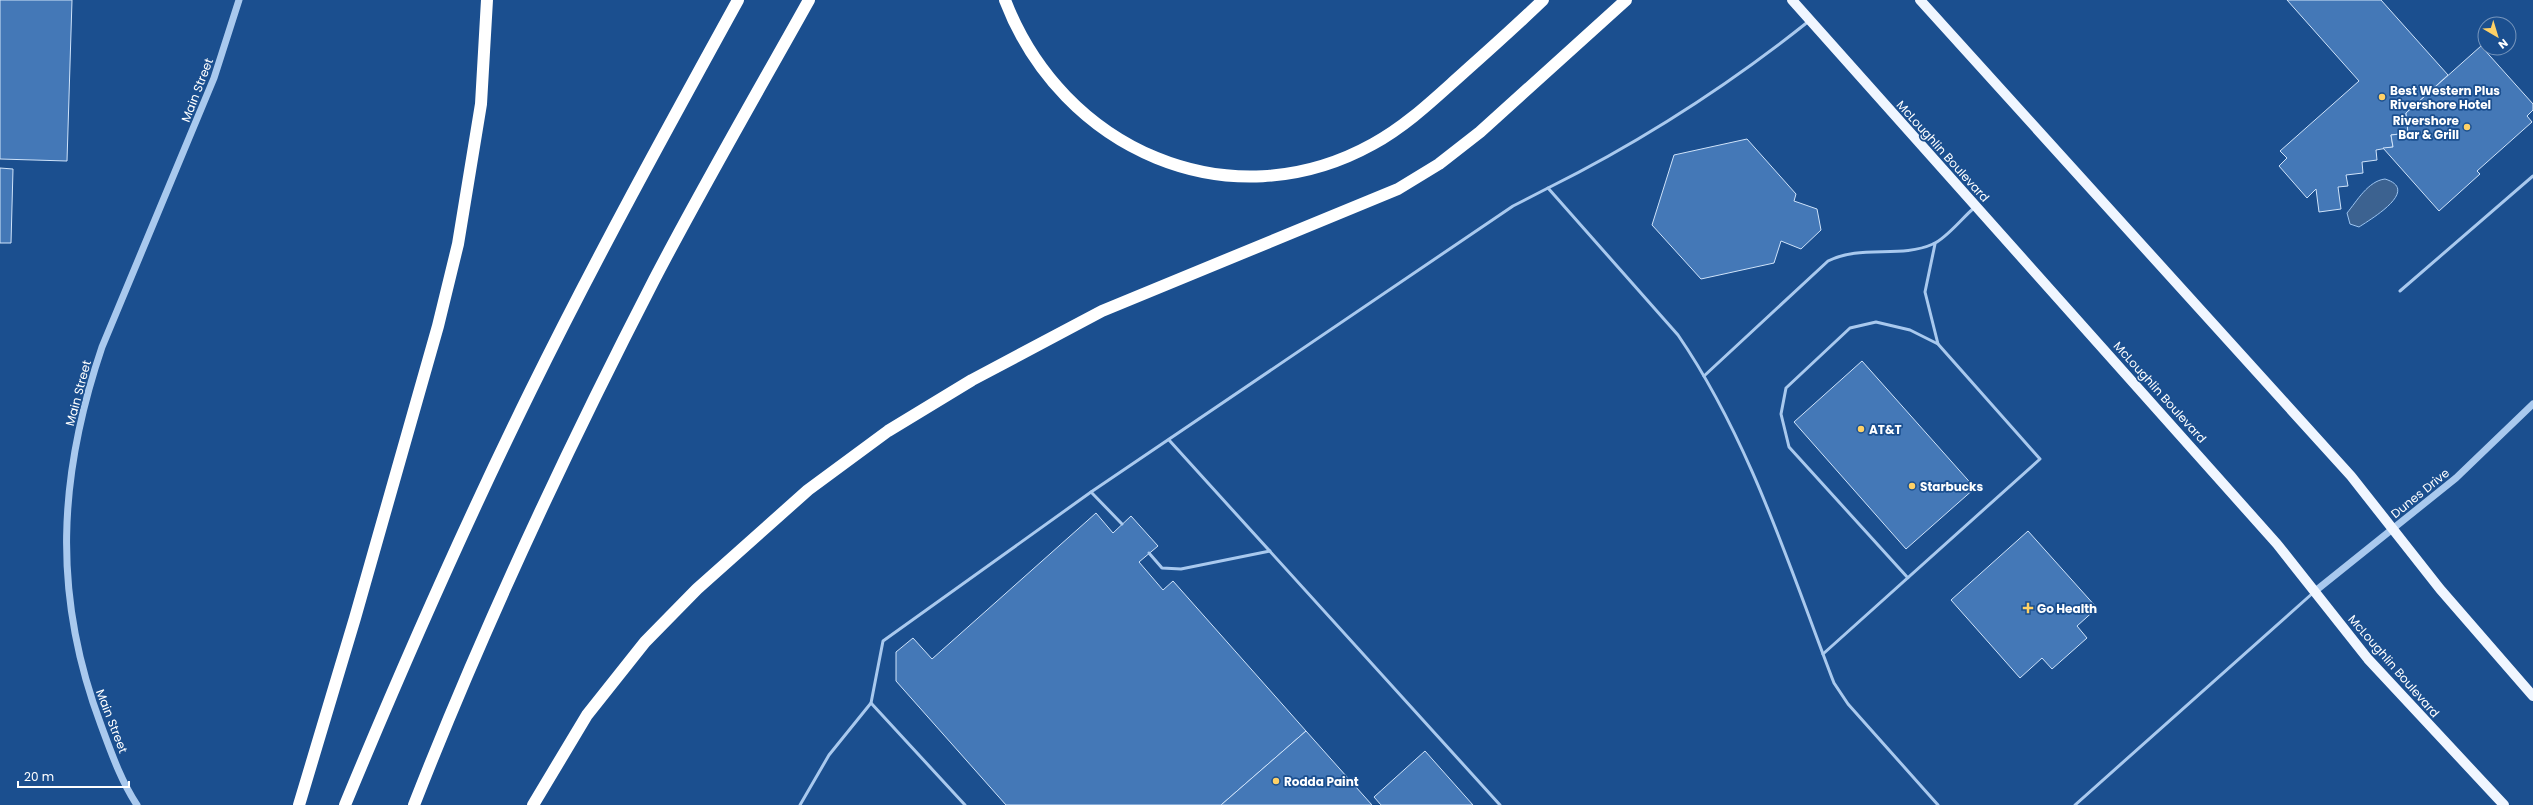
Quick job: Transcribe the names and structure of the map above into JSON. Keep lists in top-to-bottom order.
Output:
{
  "streets": {
    "main road": ["McLoughlin Boulevard"],
    "street": ["Main Street", "Dunes Drive"]
  },
  "crossings": [
    ["McLoughlin Boulevard", "Dunes Drive"]
  ],
  "places": {
    "other": [
      "Best Western Plus Rivershore Hotel",
      "Rivershore Bar & Grill",
      "AT&T",
      "Starbucks",
      "Rodda Paint"
    ],
    "health": ["Go Health"]
  },
  "scale_bar": "20 m",
  "north": "bottom right"
}
